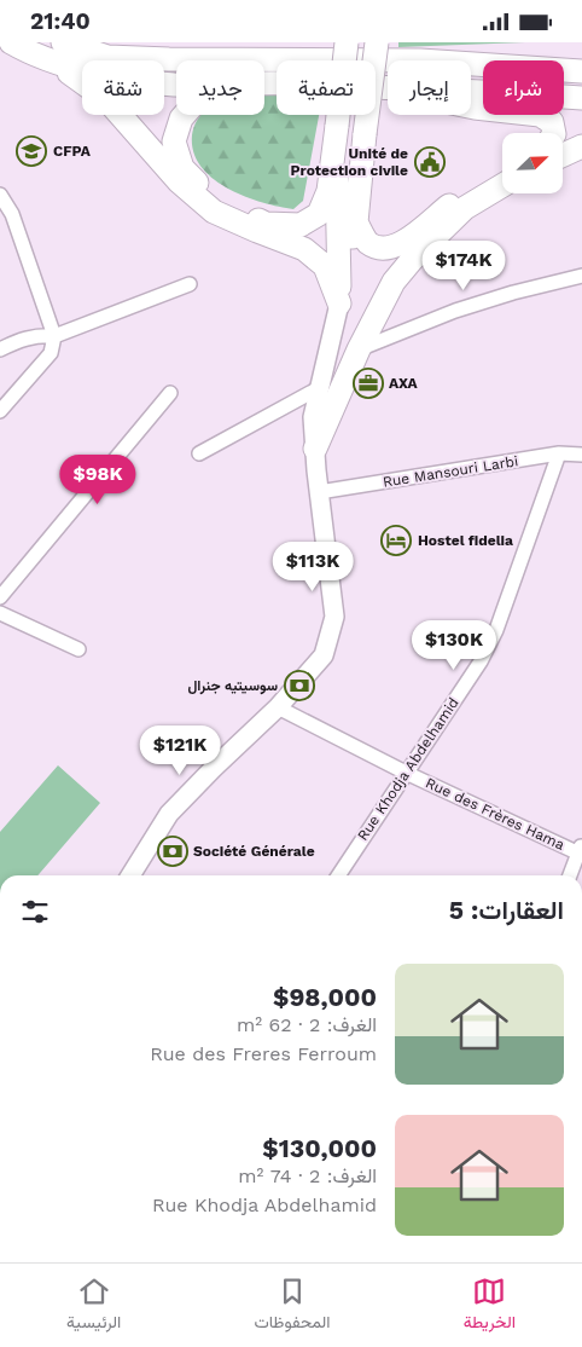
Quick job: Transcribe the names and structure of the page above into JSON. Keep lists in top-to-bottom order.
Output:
{
  "streets": {
    "street": ["Rue Mansouri Larbi", "Rue Khodja Abdelhamid", "Rue des Frères Hama"]
  },
  "crossings": [
    ["Rue Mansouri Larbi", "Rue Khodja Abdelhamid"],
    ["Rue Khodja Abdelhamid", "Rue des Frères Hama"]
  ],
  "places": {
    "school or university": ["CFPA"],
    "public building": ["Unité de Protection civile"],
    "office": ["AXA"],
    "hotel": ["Hostel fidelia"],
    "bank": ["سوسيتيه جنرال", "Société Générale"]
  },
  "north": "top right",
  "page": {
    "status": "21:40",
    "chip": [
      "شراء",
      "إيجار",
      "تصفية",
      "جديد",
      "شقة"
    ],
    "price": [
      "$174K",
      "$98K",
      "$113K",
      "$130K",
      "$121K"
    ],
    "heading": "العقارات: 5",
    "list": [
      {
        "name": "$98,000",
        "note": "الغرف: 2 · 62 m² · Rue des Freres Ferroum"
      },
      {
        "name": "$130,000",
        "note": "الغرف: 2 · 74 m² · Rue Khodja Abdelhamid"
      }
    ],
    "tabs": ["الخريطة", "المحفوظات", "الرئيسية"]
  }
}
